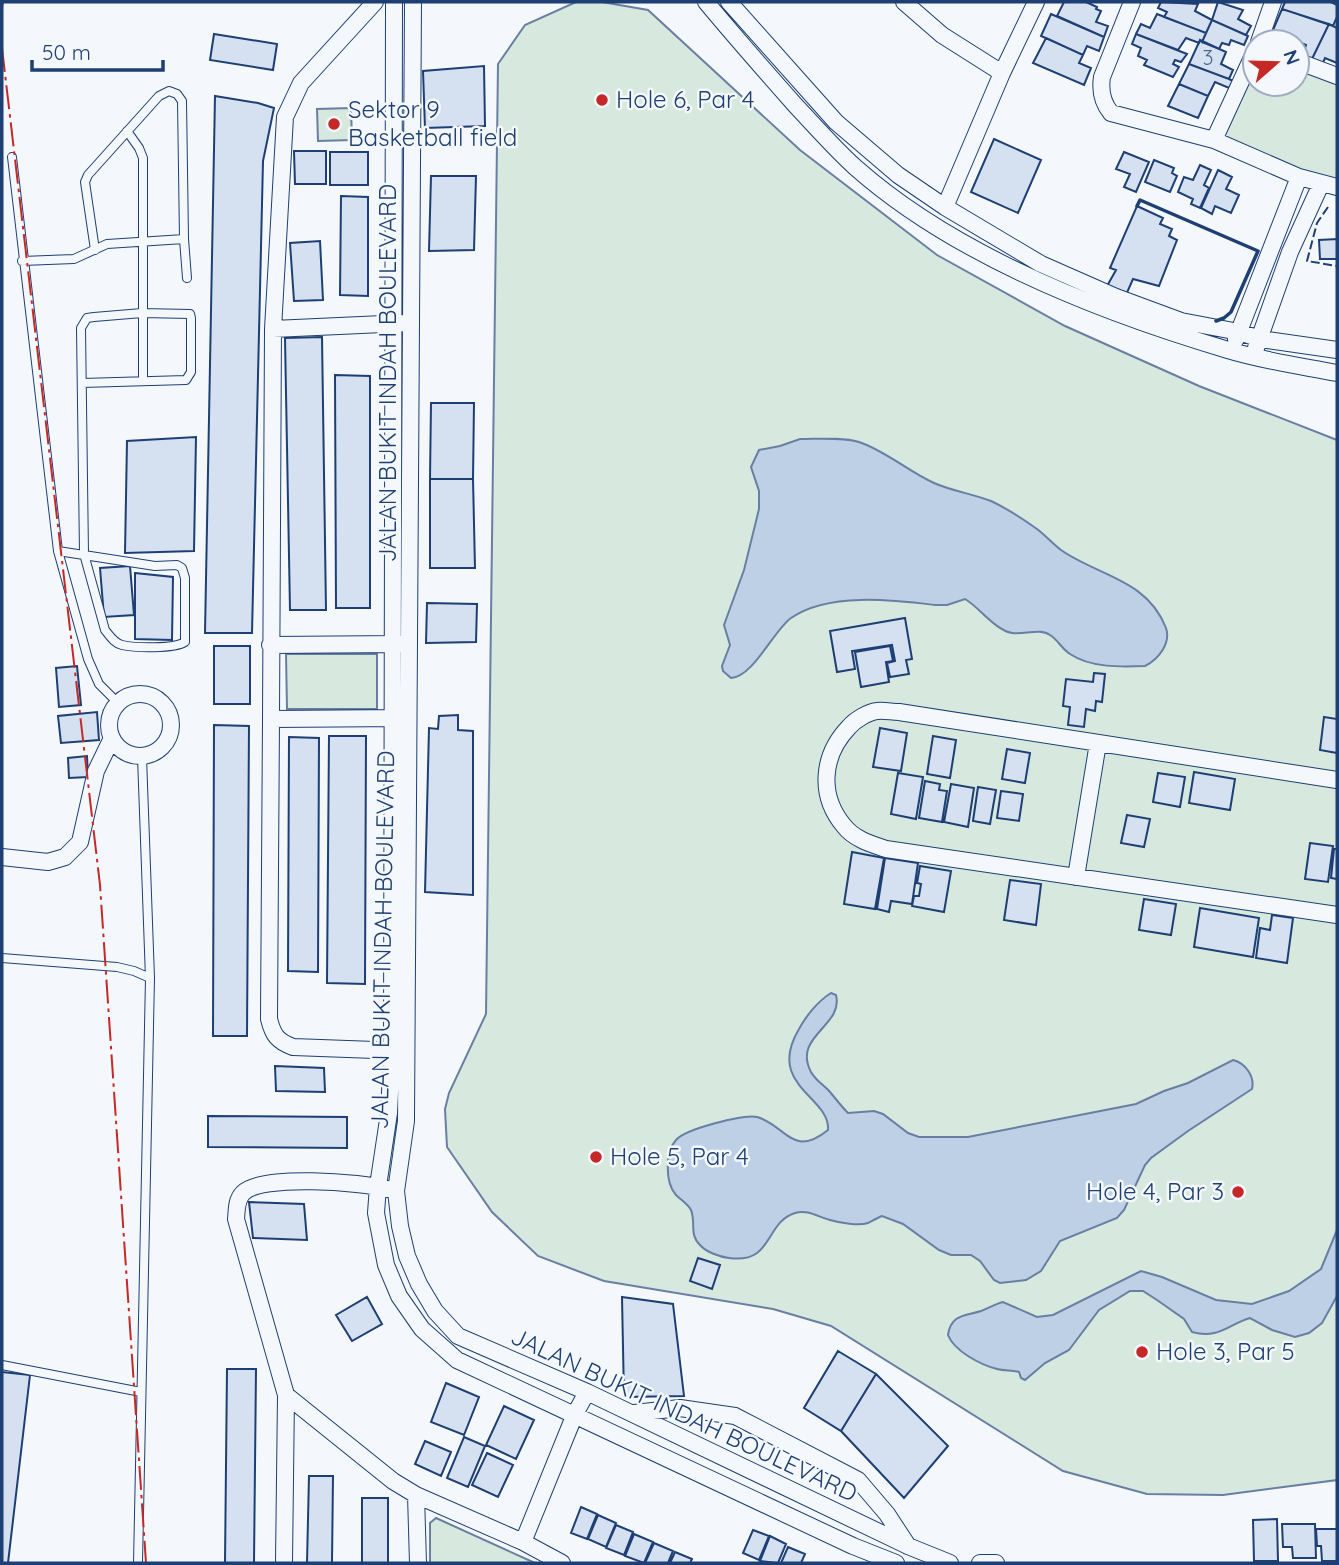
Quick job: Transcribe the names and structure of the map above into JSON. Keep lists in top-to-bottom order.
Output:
{
  "streets": {
    "street": ["JALAN BUKIT INDAH BOULEVARD"]
  },
  "places": [
    "Hole 6, Par 4",
    "Sektor 9 Basketball field",
    "Hole 5, Par 4",
    "Hole 4, Par 3",
    "Hole 3, Par 5"
  ],
  "house_numbers": ["3"],
  "scale_bar": "50 m",
  "north": "right"
}
